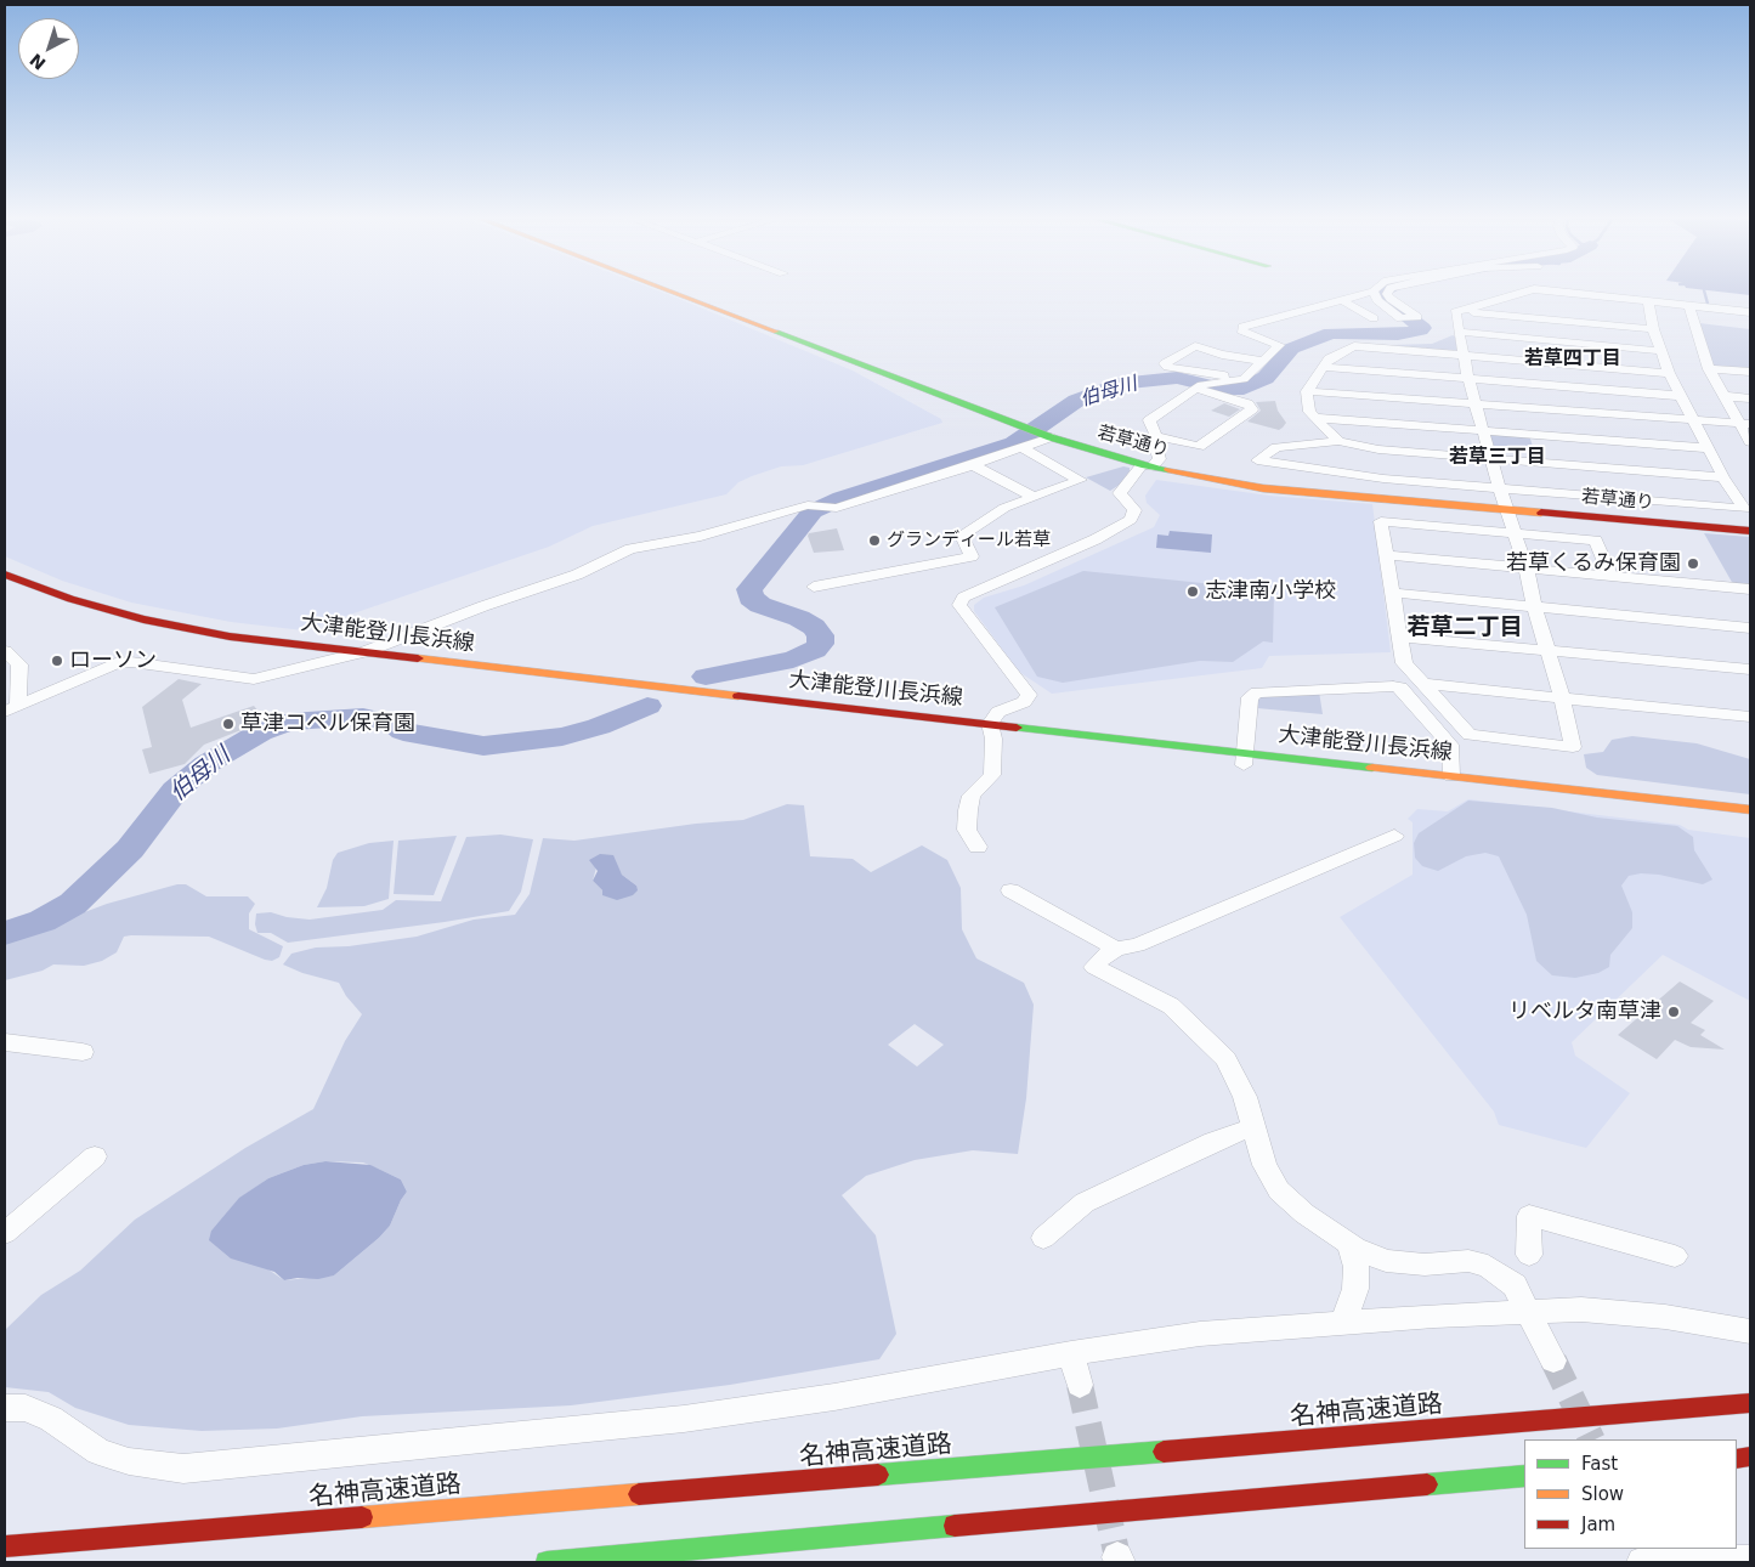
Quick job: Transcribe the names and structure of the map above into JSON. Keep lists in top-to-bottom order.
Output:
{
  "streets": {
    "main road": ["若草通り", "大津能登川長浜線", "名神高速道路"]
  },
  "districts": ["若草四丁目", "若草三丁目", "若草二丁目"],
  "water": ["伯母川"],
  "places": [
    "グランディール若草",
    "若草くるみ保育園",
    "志津南小学校",
    "ローソン",
    "草津コペル保育園",
    "リベルタ南草津"
  ],
  "legend": ["Fast", "Slow", "Jam"],
  "north": "bottom left"
}
